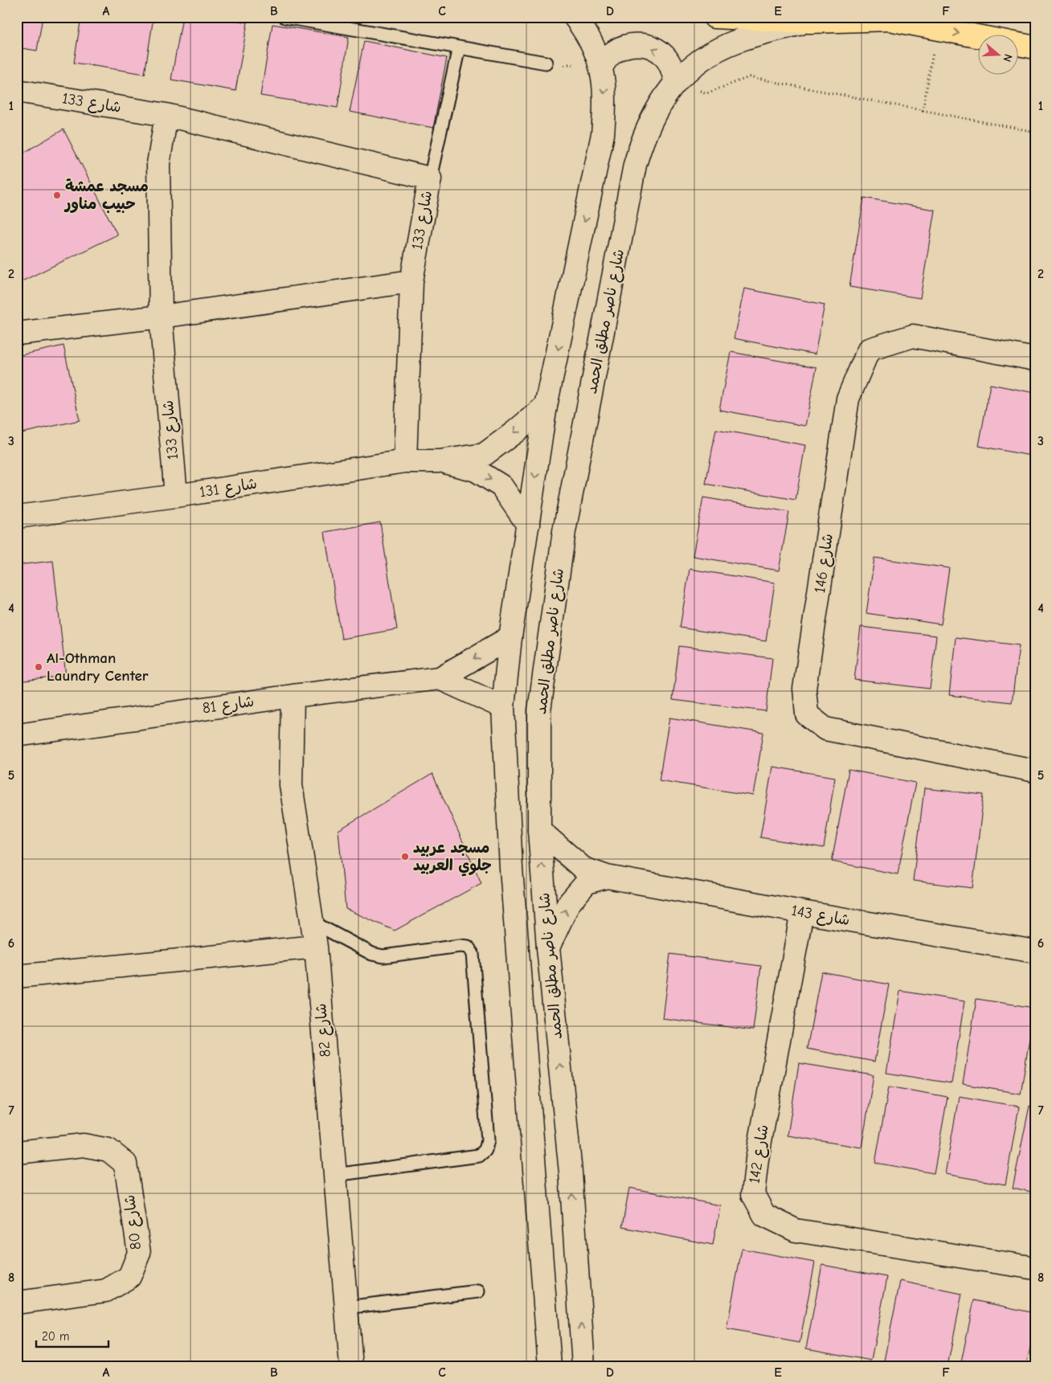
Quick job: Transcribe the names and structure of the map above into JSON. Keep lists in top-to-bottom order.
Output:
{
  "streets": {
    "street": [
      "شارع 133",
      "شارع ناصر مطلق الحمد",
      "شارع 131",
      "شارع 146",
      "شارع 81",
      "شارع 143",
      "شارع 82",
      "شارع 142",
      "شارع 80"
    ]
  },
  "crossings": [
    ["شارع 133", "شارع 131"],
    ["شارع ناصر مطلق الحمد", "شارع 131"],
    ["شارع ناصر مطلق الحمد", "شارع 81"],
    ["شارع ناصر مطلق الحمد", "شارع 143"],
    ["شارع 81", "شارع 82"],
    ["شارع 143", "شارع 142"]
  ],
  "places": ["مسجد عمشة حبيب مناور", "Al-Othman Laundry Center", "مسجد عربيد جلوي العربيد"],
  "scale_bar": "20 m",
  "north": "right",
  "grid": {
    "columns": [
      "A",
      "B",
      "C",
      "D",
      "E",
      "F"
    ],
    "rows": [
      "1",
      "2",
      "3",
      "4",
      "5",
      "6",
      "7",
      "8"
    ]
  }
}
